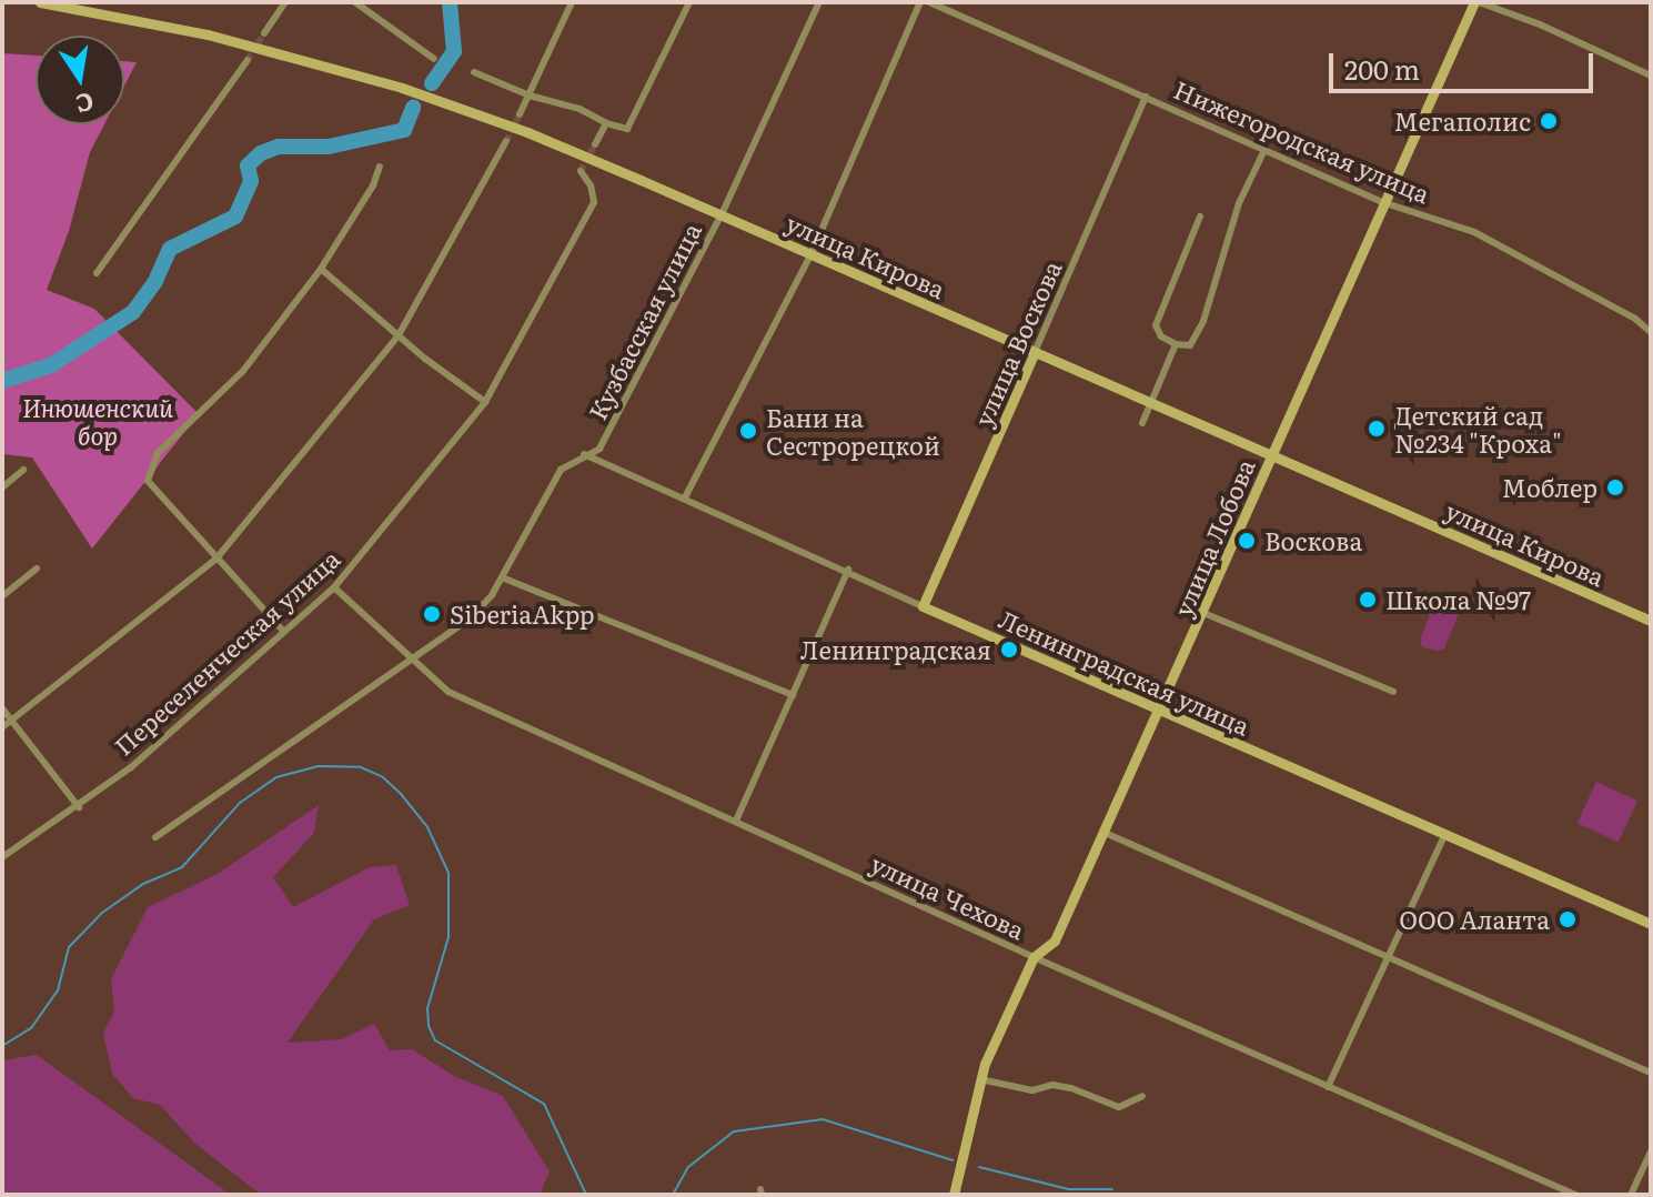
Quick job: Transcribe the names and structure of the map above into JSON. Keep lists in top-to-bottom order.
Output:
{
  "streets": {
    "street": [
      "Нижегородская улица",
      "улица Кирова",
      "Кузбасская улица",
      "улица Воскова",
      "улица Лобова",
      "Переселенческая улица",
      "Ленинградская улица",
      "улица Чехова"
    ]
  },
  "crossings": [
    ["Нижегородская улица", "улица Воскова"],
    ["Нижегородская улица", "улица Лобова"],
    ["улица Кирова", "Кузбасская улица"],
    ["улица Кирова", "улица Воскова"],
    ["улица Кирова", "улица Лобова"],
    ["Кузбасская улица", "Ленинградская улица"],
    ["Кузбасская улица", "улица Чехова"],
    ["улица Воскова", "Ленинградская улица"],
    ["улица Лобова", "Ленинградская улица"],
    ["улица Лобова", "улица Чехова"],
    ["Переселенческая улица", "улица Чехова"]
  ],
  "parks": ["Инюшенский бор"],
  "places": [
    "Мегаполис",
    "Детский сад №234 \"Кроха\"",
    "Бани на Сестрорецкой",
    "Моблер",
    "Воскова",
    "Школа №97",
    "SiberiaAkpp",
    "Ленинградская",
    "ООО Аланта"
  ],
  "scale_bar": "200 m",
  "north": "bottom"
}
